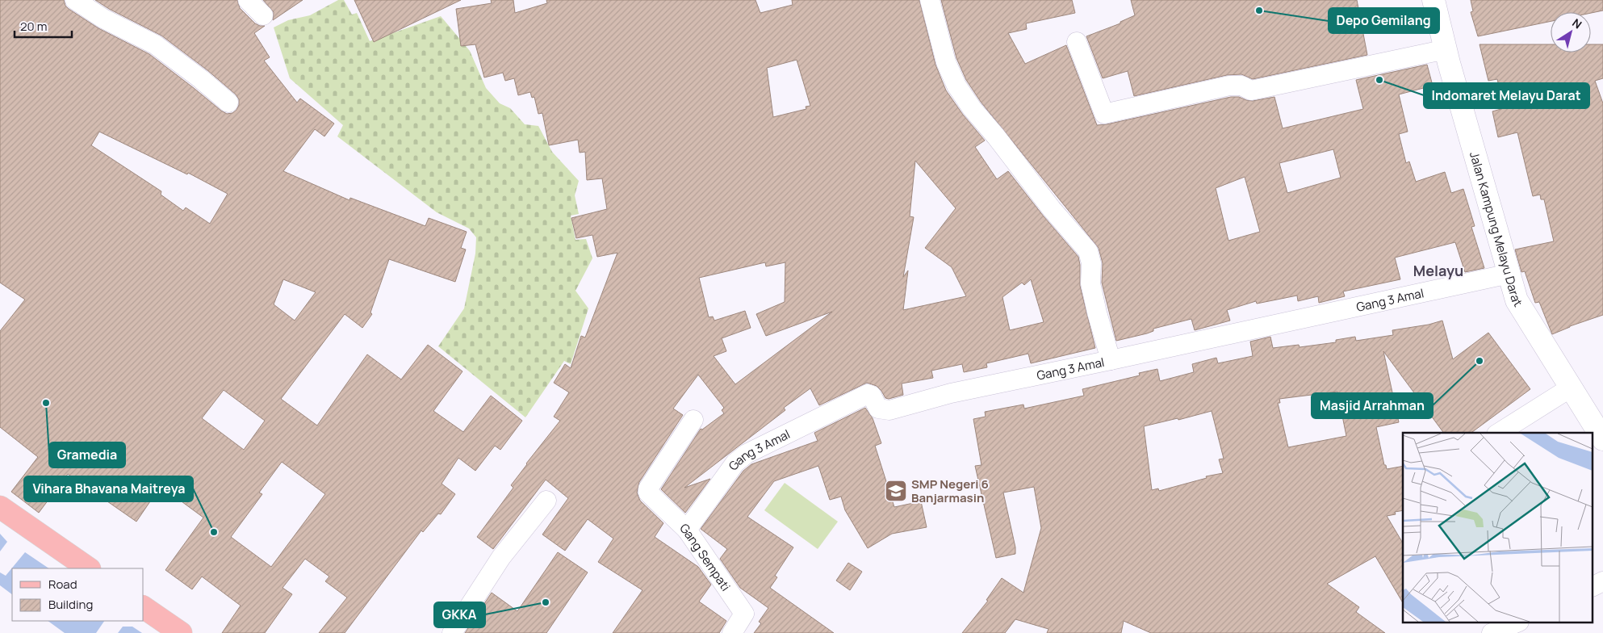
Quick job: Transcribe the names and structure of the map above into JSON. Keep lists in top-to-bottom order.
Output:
{
  "streets": {
    "main road": ["Jalan Kampung Melayu Darat"],
    "street": ["Gang 3 Amal", "Gang Sempati"]
  },
  "crossings": [
    ["Jalan Kampung Melayu Darat", "Gang 3 Amal"],
    ["Gang 3 Amal", "Gang Sempati"]
  ],
  "districts": ["Melayu"],
  "places": {
    "other": [
      "Depo Gemilang",
      "Indomaret Melayu Darat",
      "Masjid Arrahman",
      "Gramedia",
      "Vihara Bhavana Maitreya",
      "GKKA"
    ],
    "school or university": ["SMP Negeri 6 Banjarmasin"]
  },
  "legend": ["Road", "Building"],
  "scale_bar": "20 m",
  "north": "top right"
}
